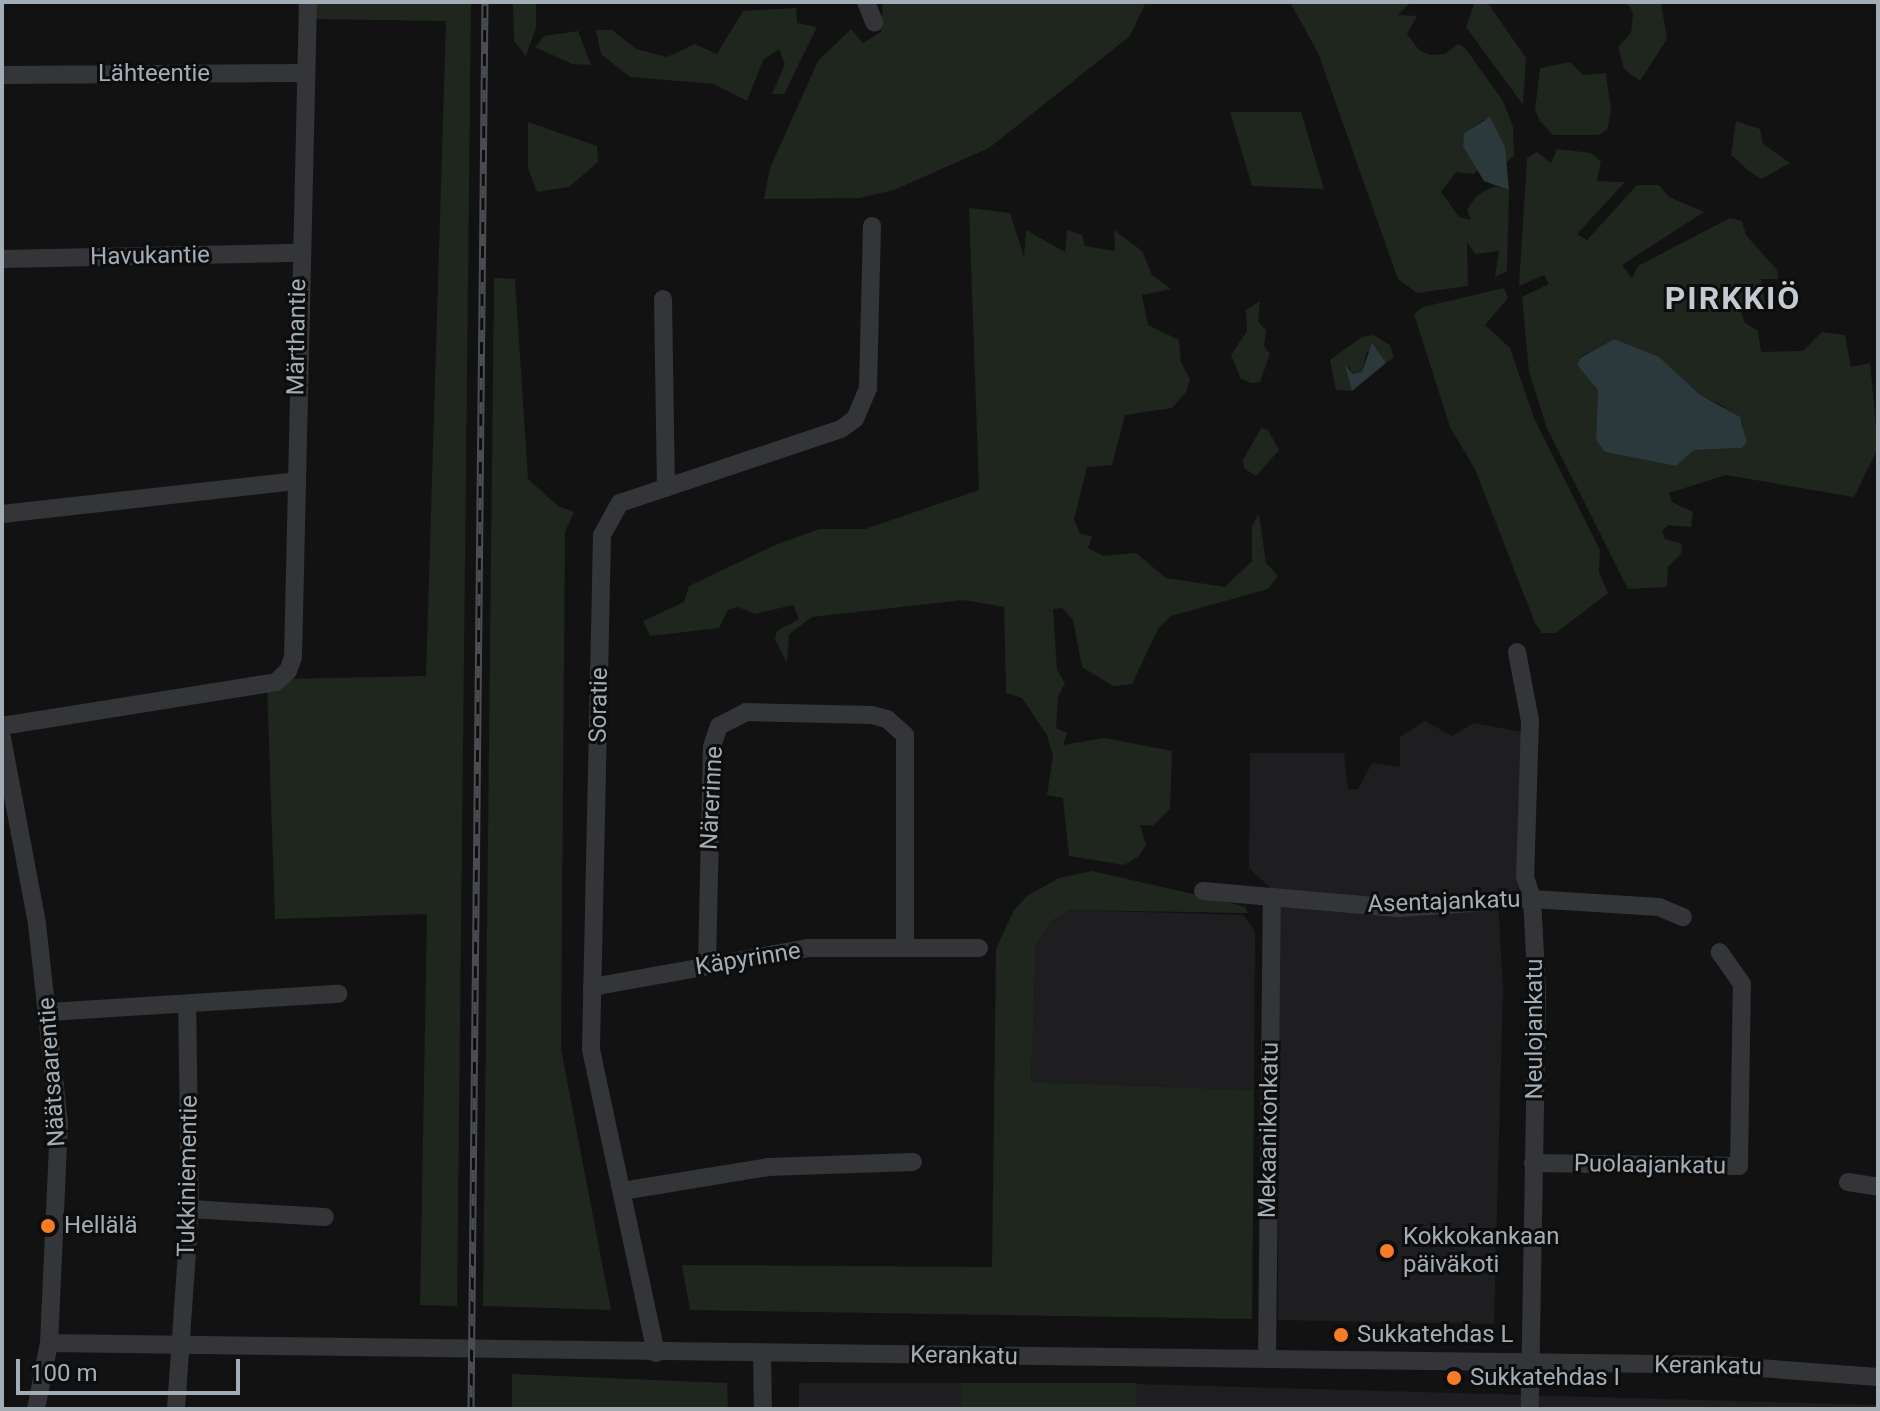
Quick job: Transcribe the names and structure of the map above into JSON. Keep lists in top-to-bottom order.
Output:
{
  "streets": {
    "street": [
      "Lähteentie",
      "Havukantie",
      "Märthantie",
      "Soratie",
      "Närerinne",
      "Asentajankatu",
      "Käpyrinne",
      "Neulojankatu",
      "Näätsaarentie",
      "Mekaanikonkatu",
      "Puolaajankatu",
      "Tukkiniementie",
      "Kerankatu"
    ]
  },
  "crossings": [
    ["Lähteentie", "Märthantie"],
    ["Havukantie", "Märthantie"],
    ["Soratie", "Käpyrinne"],
    ["Soratie", "Kerankatu"],
    ["Närerinne", "Käpyrinne"],
    ["Asentajankatu", "Neulojankatu"],
    ["Asentajankatu", "Mekaanikonkatu"],
    ["Neulojankatu", "Puolaajankatu"],
    ["Neulojankatu", "Kerankatu"],
    ["Näätsaarentie", "Kerankatu"],
    ["Mekaanikonkatu", "Kerankatu"],
    ["Tukkiniementie", "Kerankatu"]
  ],
  "districts": ["PIRKKIÖ"],
  "places": [
    "Hellälä",
    "Kokkokankaan päiväkoti",
    "Sukkatehdas L",
    "Sukkatehdas I"
  ],
  "scale_bar": "100 m"
}
